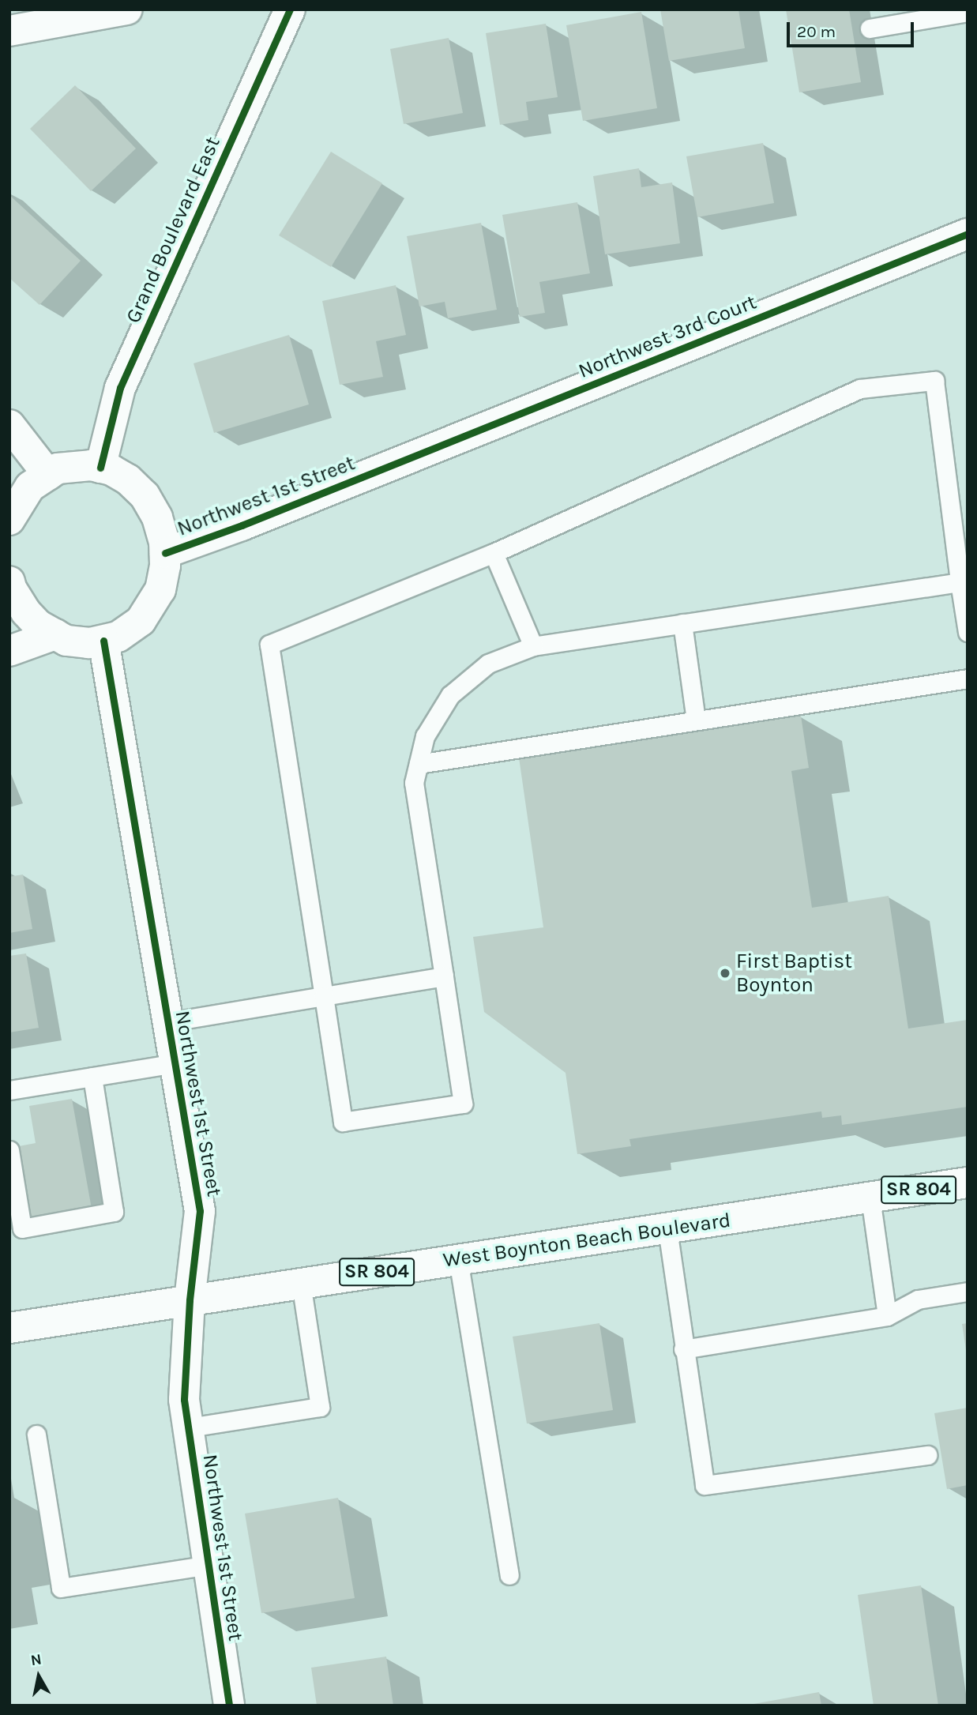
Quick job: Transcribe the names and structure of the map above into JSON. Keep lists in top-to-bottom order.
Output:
{
  "streets": {
    "street": [
      "Grand Boulevard East",
      "Northwest 3rd Court",
      "Northwest 1st Street",
      "SR 804",
      "West Boynton Beach Boulevard"
    ]
  },
  "crossings": [
    ["Northwest 3rd Court", "Northwest 1st Street"],
    ["Northwest 1st Street", "West Boynton Beach Boulevard"]
  ],
  "places": ["First Baptist Boynton"],
  "scale_bar": "20 m",
  "north": "top"
}
